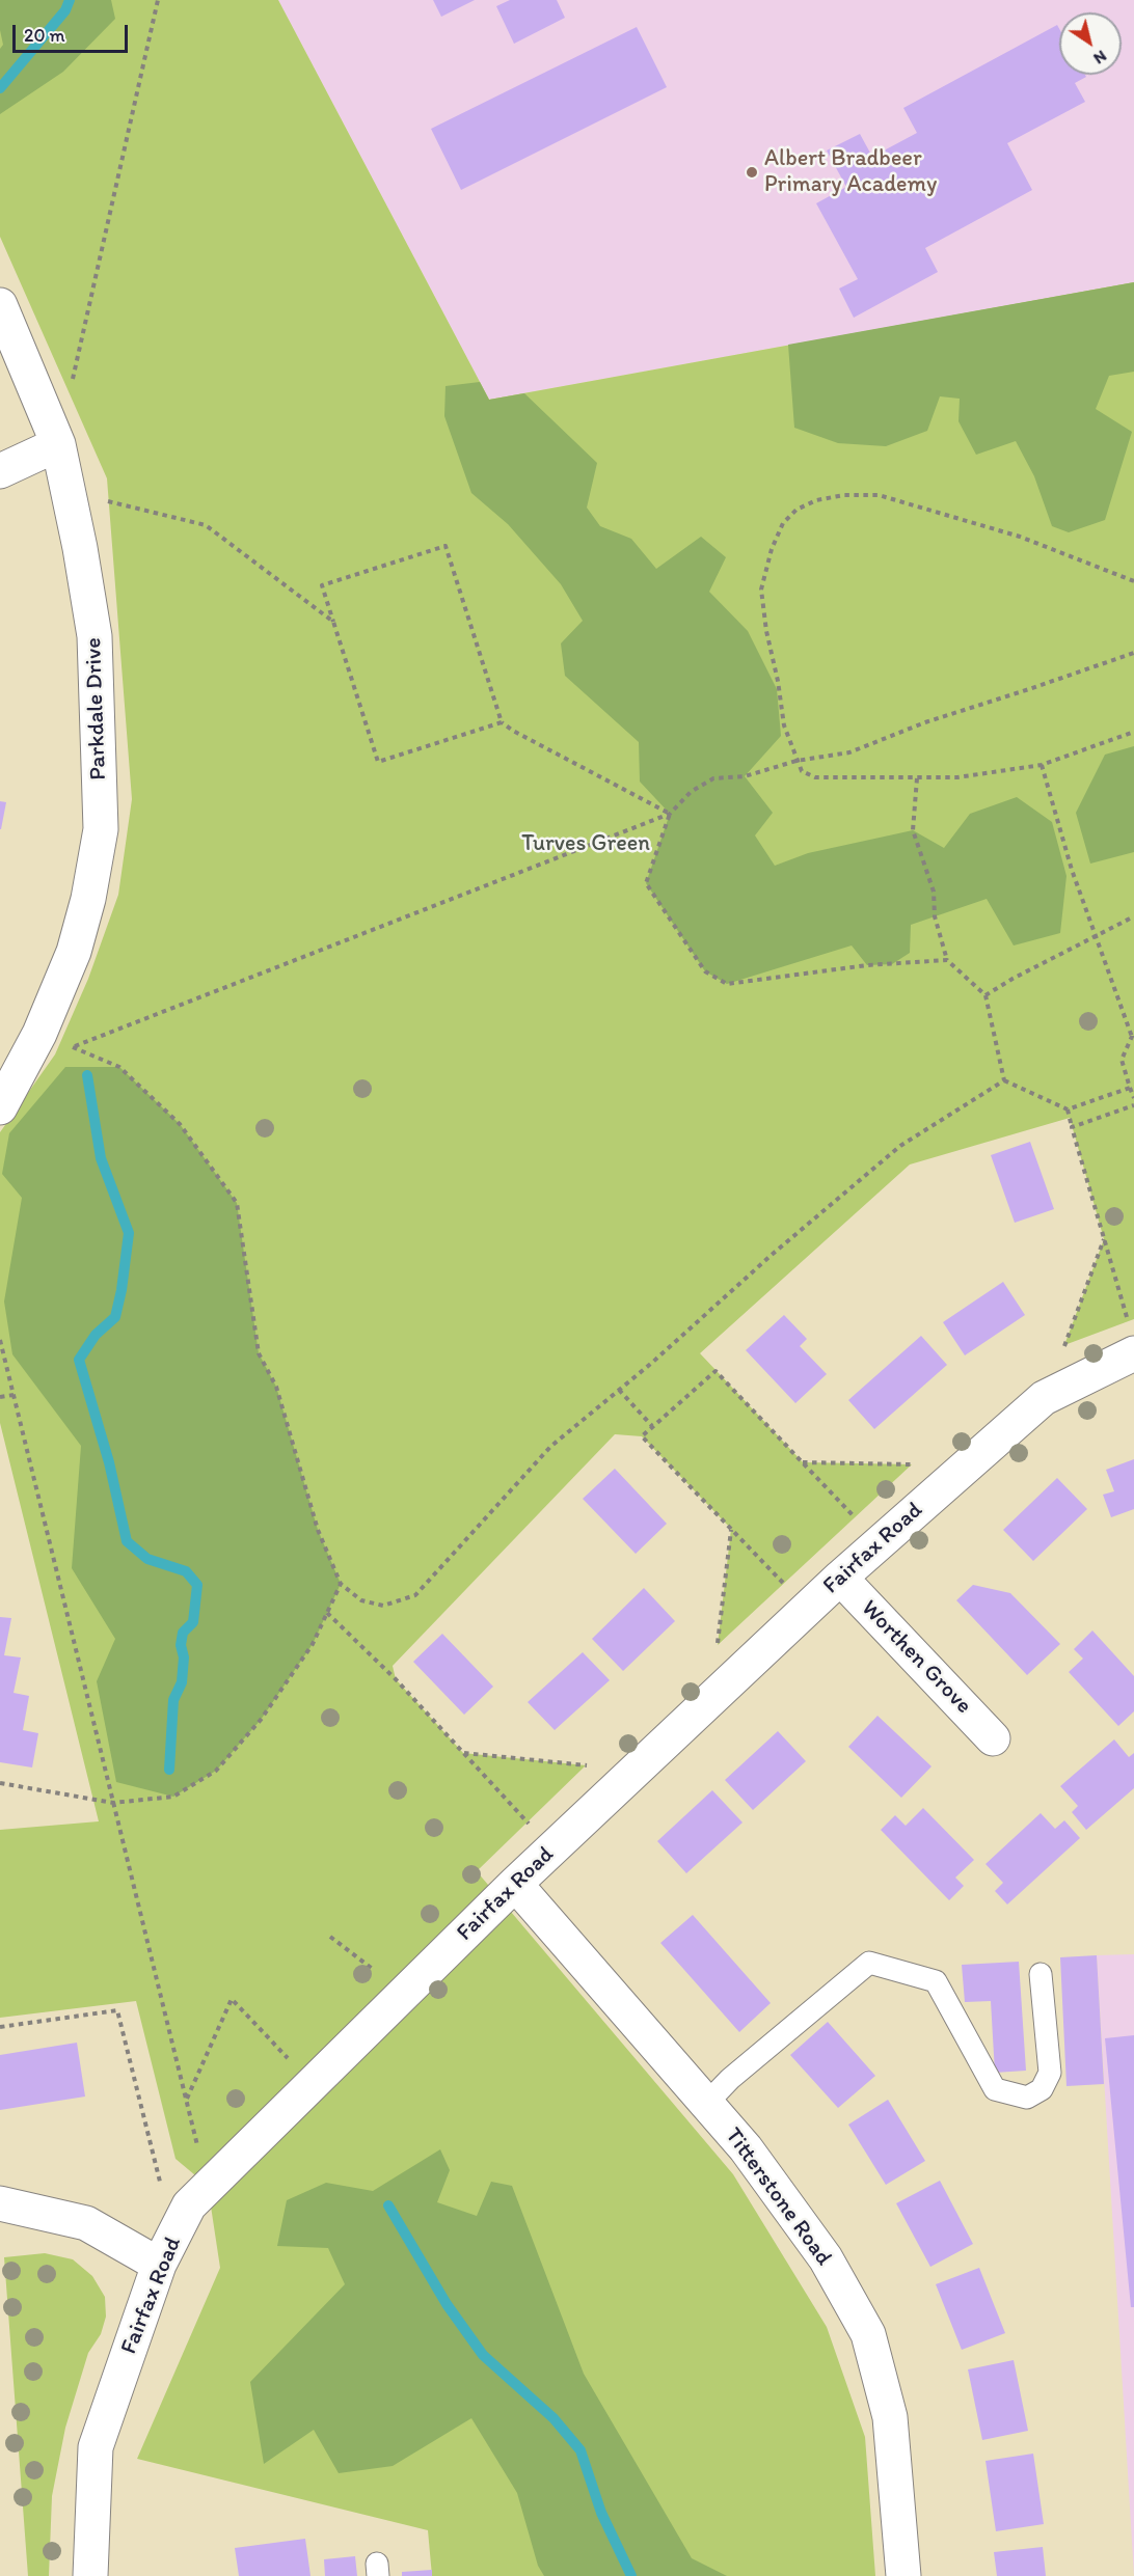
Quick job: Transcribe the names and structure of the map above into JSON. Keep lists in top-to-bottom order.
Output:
{
  "streets": {
    "street": [
      "Parkdale Drive",
      "Fairfax Road",
      "Worthen Grove",
      "Titterstone Road"
    ]
  },
  "crossings": [
    ["Fairfax Road", "Worthen Grove"],
    ["Fairfax Road", "Titterstone Road"]
  ],
  "parks": ["Turves Green"],
  "places": ["Albert Bradbeer Primary Academy"],
  "scale_bar": "20 m",
  "north": "bottom right"
}
